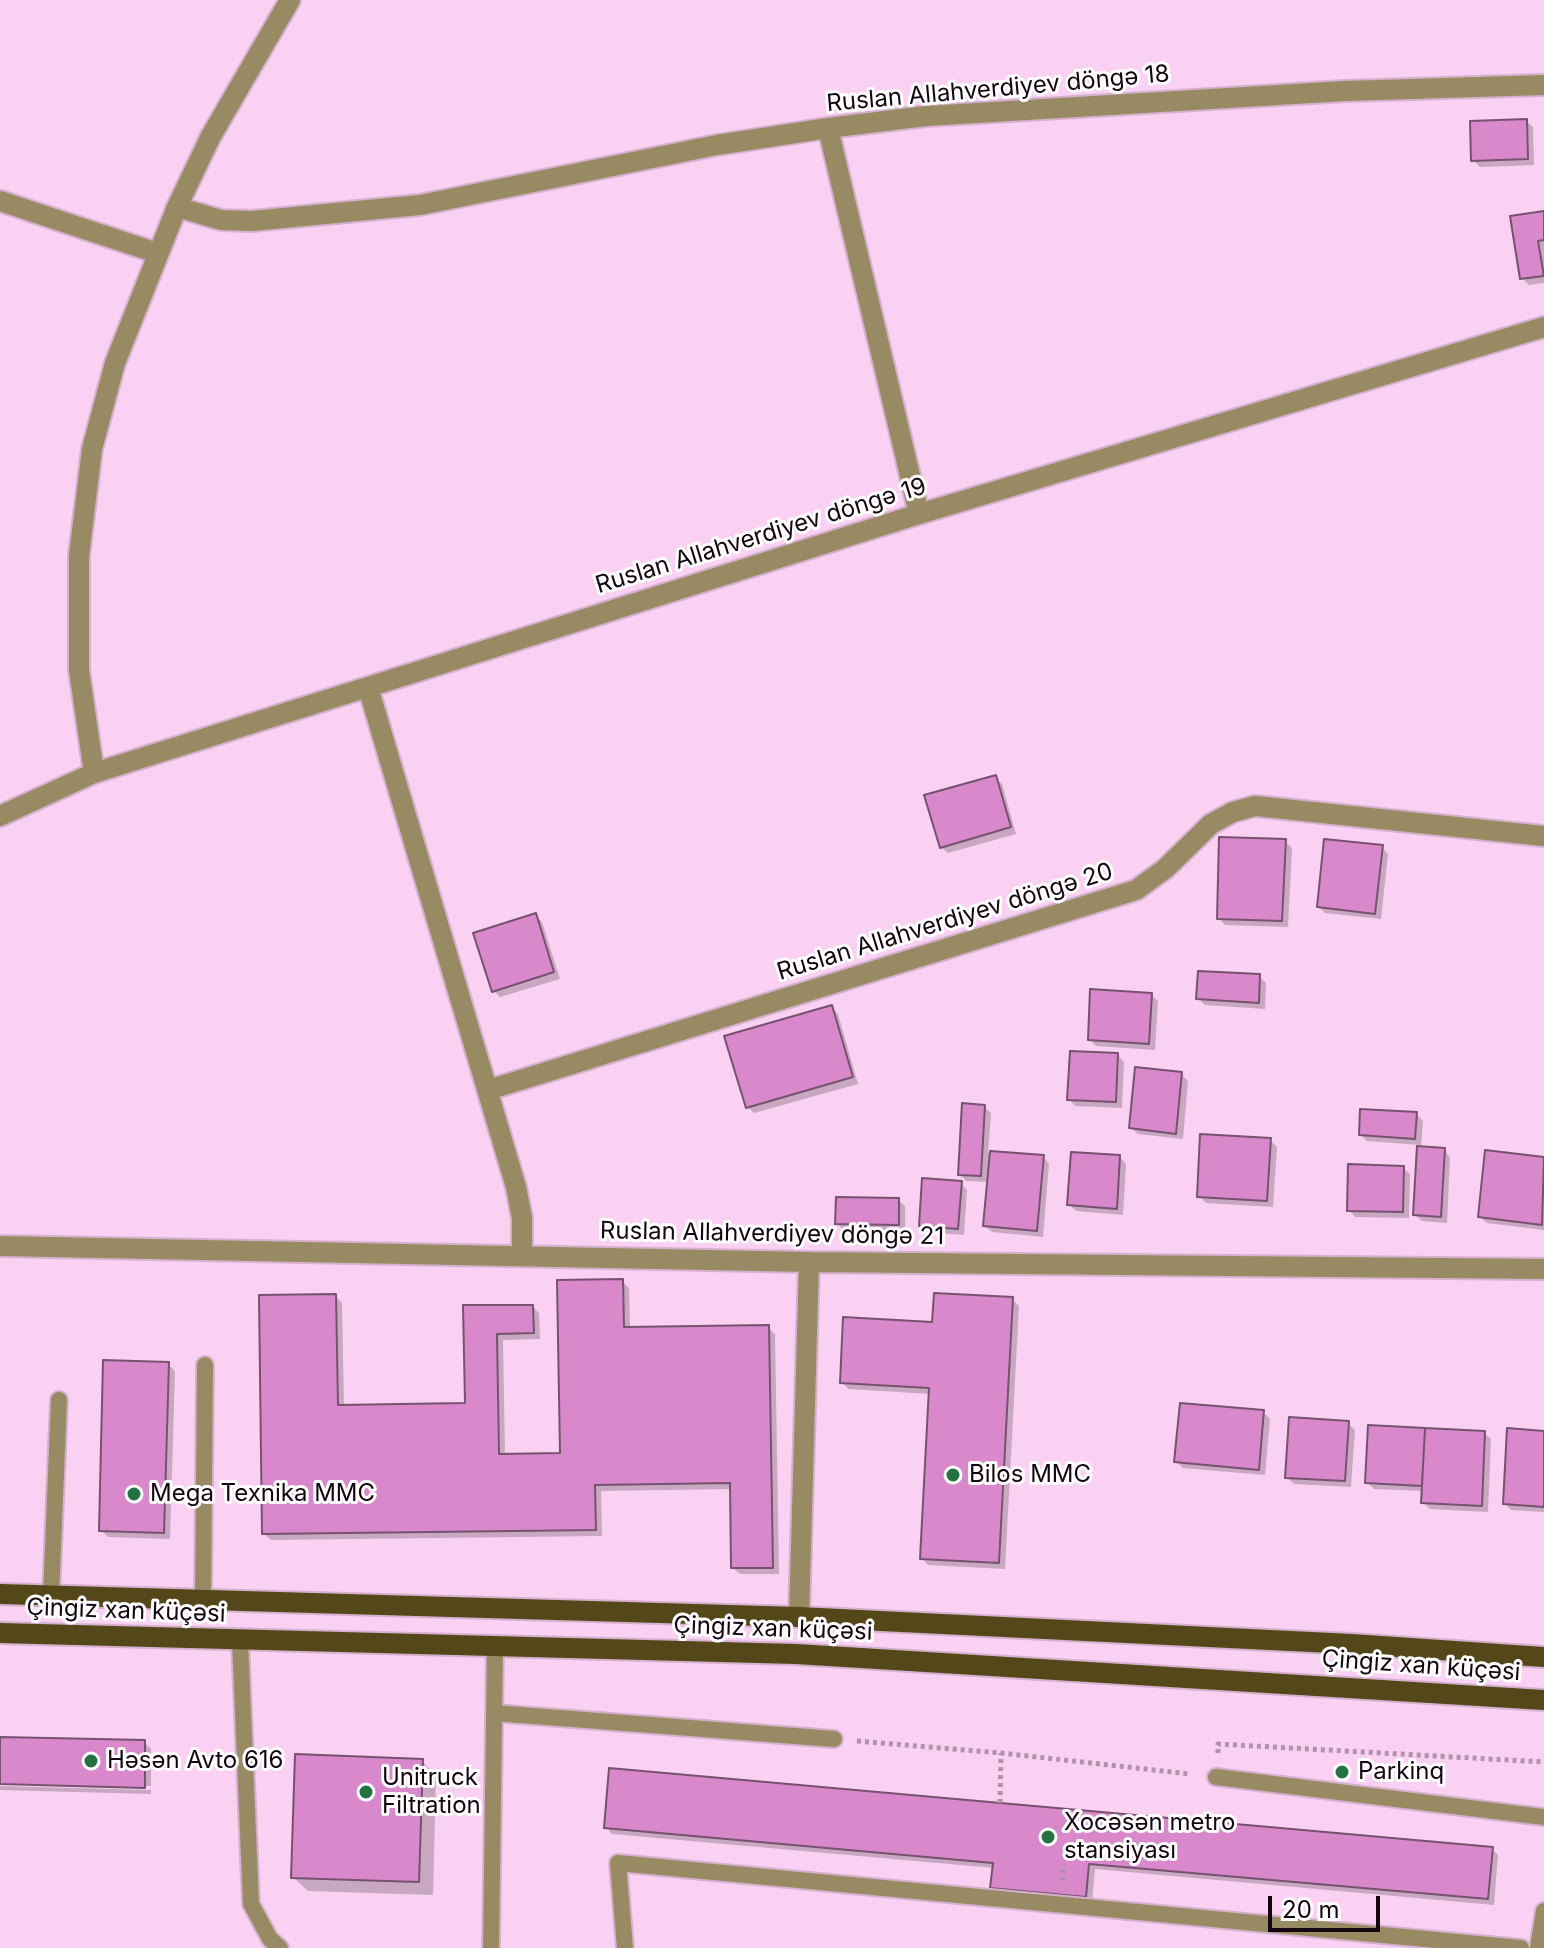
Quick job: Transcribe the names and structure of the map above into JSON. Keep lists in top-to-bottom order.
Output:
{
  "streets": {
    "main road": ["Çingiz xan küçəsi"],
    "street": [
      "Ruslan Allahverdiyev döngə 18",
      "Ruslan Allahverdiyev döngə 19",
      "Ruslan Allahverdiyev döngə 20",
      "Ruslan Allahverdiyev döngə 21"
    ]
  },
  "places": [
    "Bilos MMC",
    "Mega Texnika MMC",
    "Həsən Avto 616",
    "Parkinq",
    "Unitruck Filtration",
    "Xocəsən metro stansiyası"
  ],
  "scale_bar": "20 m"
}
